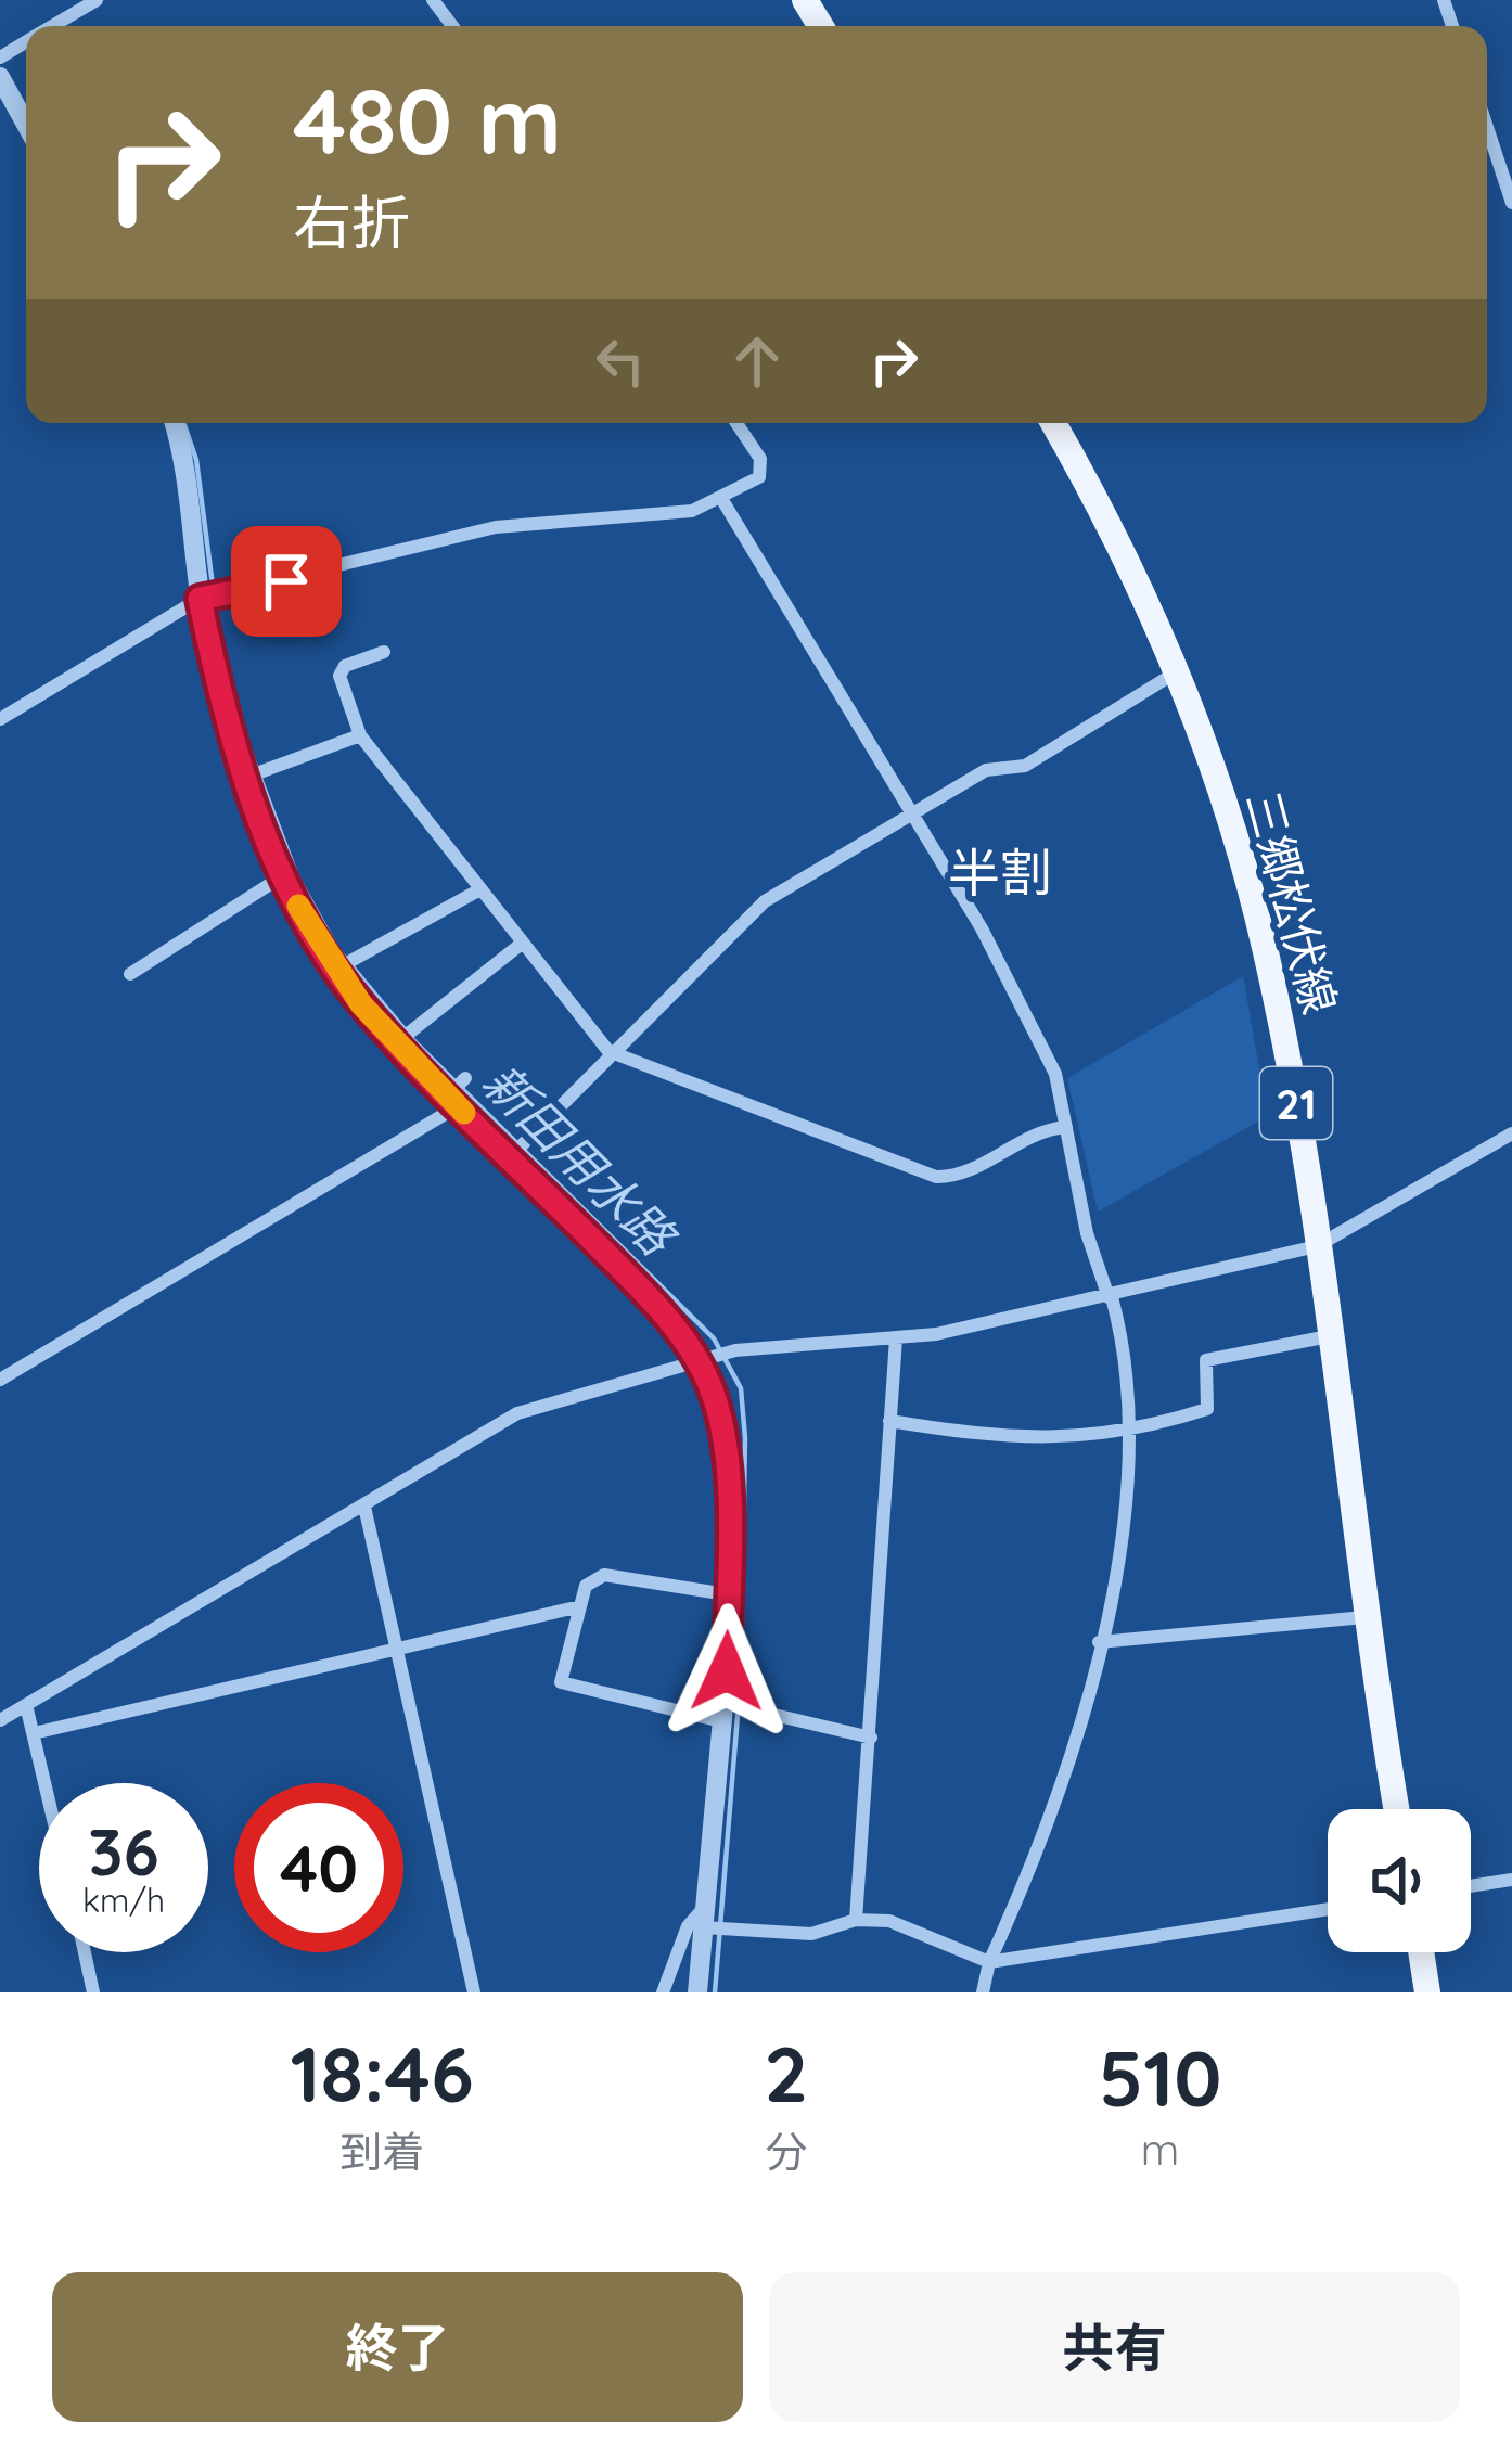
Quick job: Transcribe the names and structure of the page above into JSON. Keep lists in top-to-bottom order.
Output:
{
  "streets": {
    "main road": ["三郷松伏線", "21"]
  },
  "districts": ["半割"],
  "water": ["新田用水路"],
  "page": {
    "turn": ["480 m", "右折"],
    "speed": "36 km/h",
    "limit": "40",
    "eta": [
      "18:46",
      "到着",
      "2",
      "分",
      "510",
      "m"
    ],
    "buttons": ["終了", "共有"]
  }
}
